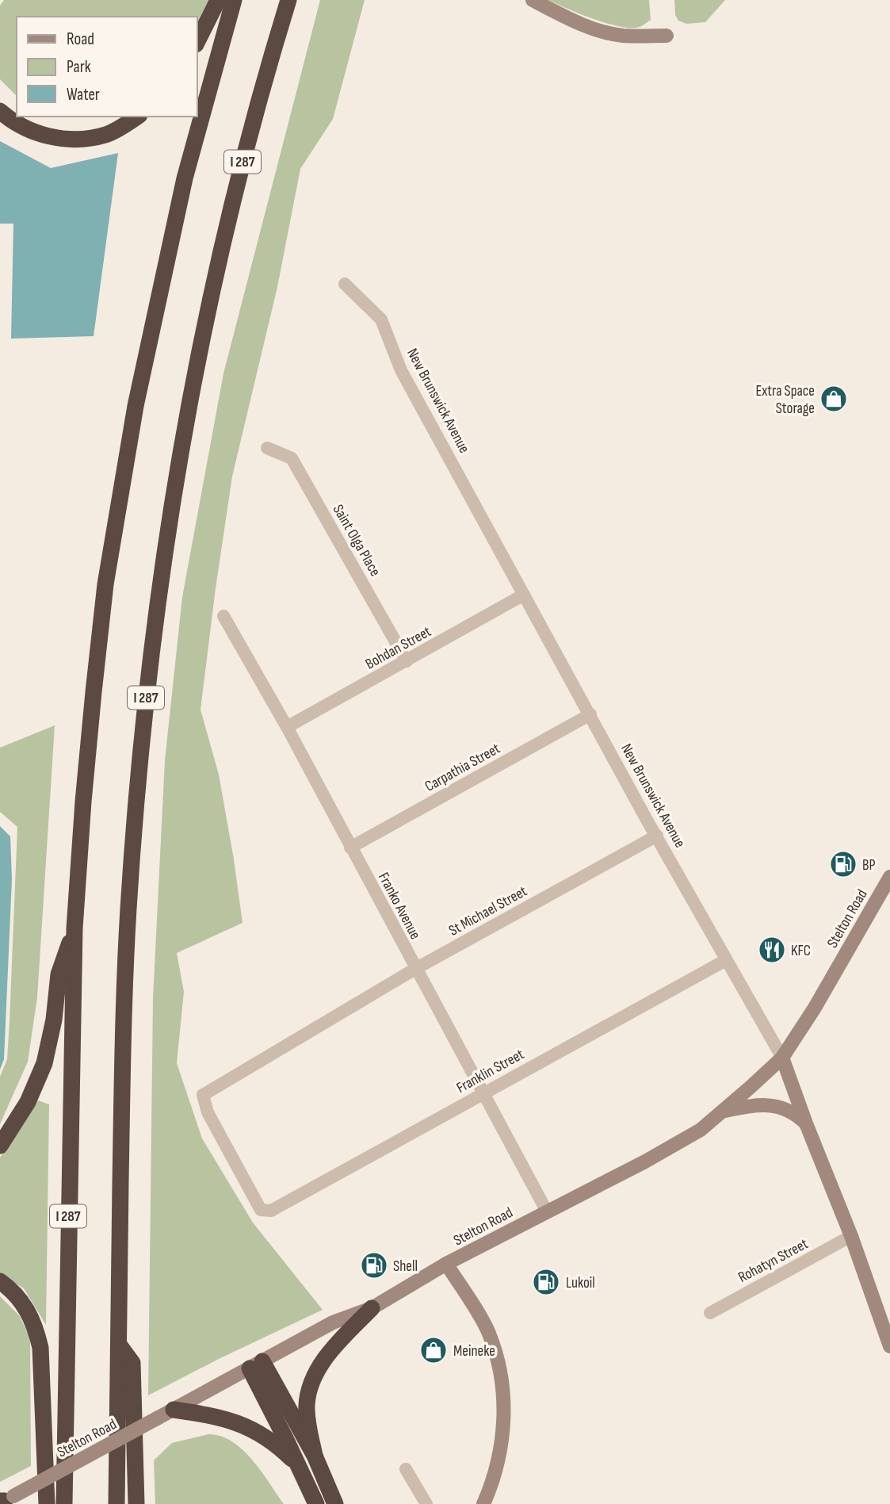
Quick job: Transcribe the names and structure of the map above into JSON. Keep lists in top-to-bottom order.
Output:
{
  "streets": {
    "highway": ["I 287"],
    "main road": ["New Brunswick Avenue", "Stelton Road"],
    "street": [
      "Saint Olga Place",
      "Bohdan Street",
      "Carpathia Street",
      "Franko Avenue",
      "St Michael Street",
      "Franklin Street",
      "Rohatyn Street"
    ]
  },
  "crossings": [
    ["New Brunswick Avenue", "Bohdan Street"],
    ["New Brunswick Avenue", "Carpathia Street"],
    ["New Brunswick Avenue", "St Michael Street"],
    ["New Brunswick Avenue", "Stelton Road"],
    ["New Brunswick Avenue", "Franklin Street"],
    ["New Brunswick Avenue", "Rohatyn Street"],
    ["Saint Olga Place", "Bohdan Street"],
    ["Bohdan Street", "Franko Avenue"],
    ["Carpathia Street", "Franko Avenue"],
    ["Franko Avenue", "St Michael Street"],
    ["Franko Avenue", "Stelton Road"],
    ["Franko Avenue", "Franklin Street"],
    ["St Michael Street", "Franklin Street"]
  ],
  "places": {
    "shop": ["Extra Space Storage", "Meineke"],
    "fuel station": ["BP", "Shell", "Lukoil"],
    "restaurant": ["KFC"]
  },
  "legend": ["Road", "Park", "Water"]
}
